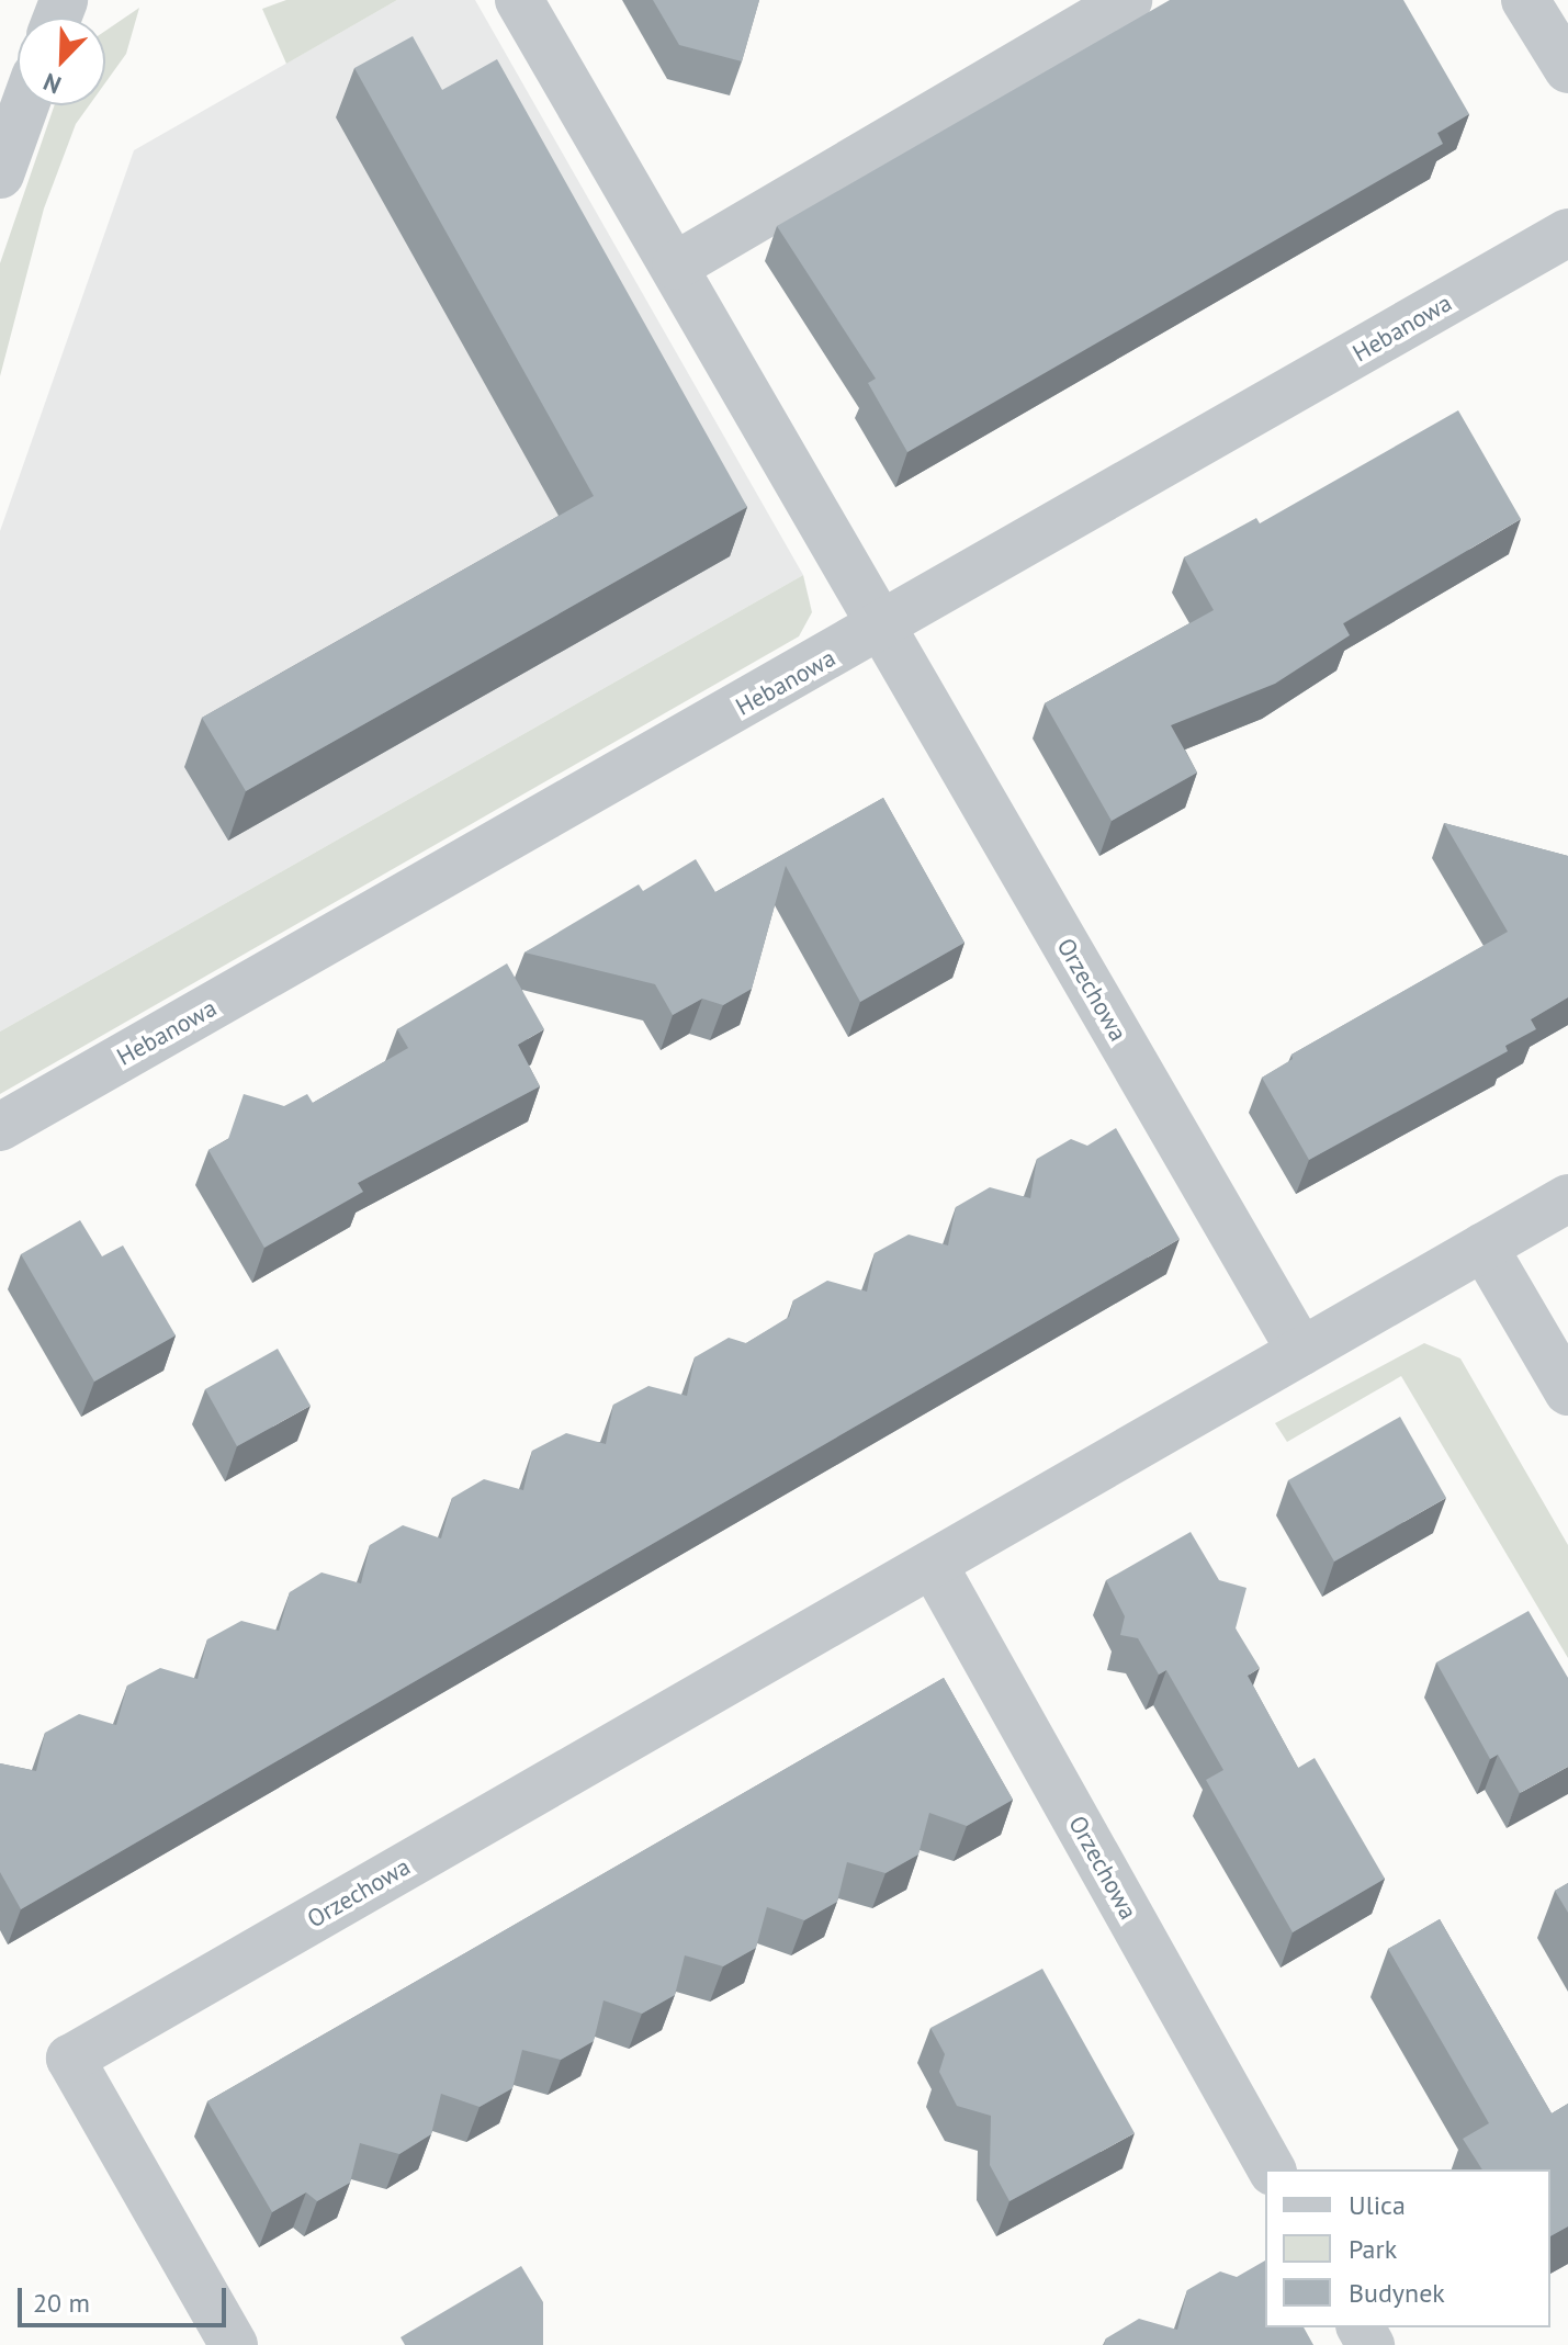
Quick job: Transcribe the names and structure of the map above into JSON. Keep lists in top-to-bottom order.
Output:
{
  "streets": {
    "street": ["Hebanowa", "Orzechowa"]
  },
  "crossings": [
    ["Hebanowa", "Orzechowa"]
  ],
  "legend": ["Ulica", "Park", "Budynek"],
  "scale_bar": "20 m",
  "north": "bottom left"
}
